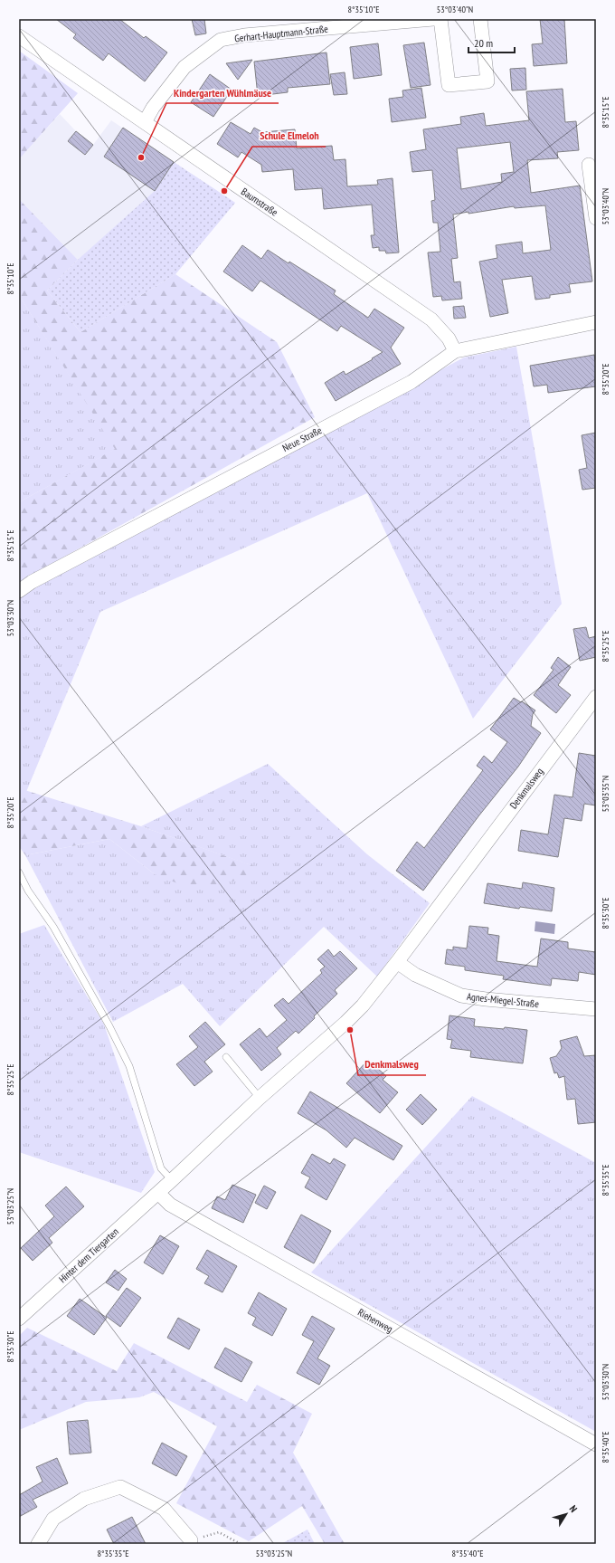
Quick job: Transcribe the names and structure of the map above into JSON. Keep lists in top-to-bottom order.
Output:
{
  "streets": {
    "street": [
      "Gerhart-Hauptmann-Straße",
      "Baumstraße",
      "Neue Straße",
      "Denkmalsweg",
      "Agnes-Miegel-Straße",
      "Hinter dem Tiergarten",
      "Riehenweg"
    ]
  },
  "crossings": [
    ["Gerhart-Hauptmann-Straße", "Baumstraße"],
    ["Baumstraße", "Neue Straße"],
    ["Denkmalsweg", "Agnes-Miegel-Straße"],
    ["Denkmalsweg", "Hinter dem Tiergarten"],
    ["Denkmalsweg", "Riehenweg"],
    ["Hinter dem Tiergarten", "Riehenweg"]
  ],
  "places": ["Kindergarten Wühlmäuse", "Schule Elmeloh", "Denkmalsweg"],
  "scale_bar": "20 m",
  "north": "top right",
  "coordinates": [
    "8°35'10\"E",
    "53°03'40\"N",
    "8°35'15\"E",
    "8°35'20\"E",
    "53°03'30\"N",
    "8°35'25\"E",
    "53°03'35\"N",
    "8°35'30\"E",
    "8°35'35\"E",
    "53°03'25\"N",
    "8°35'40\"E"
  ]
}
